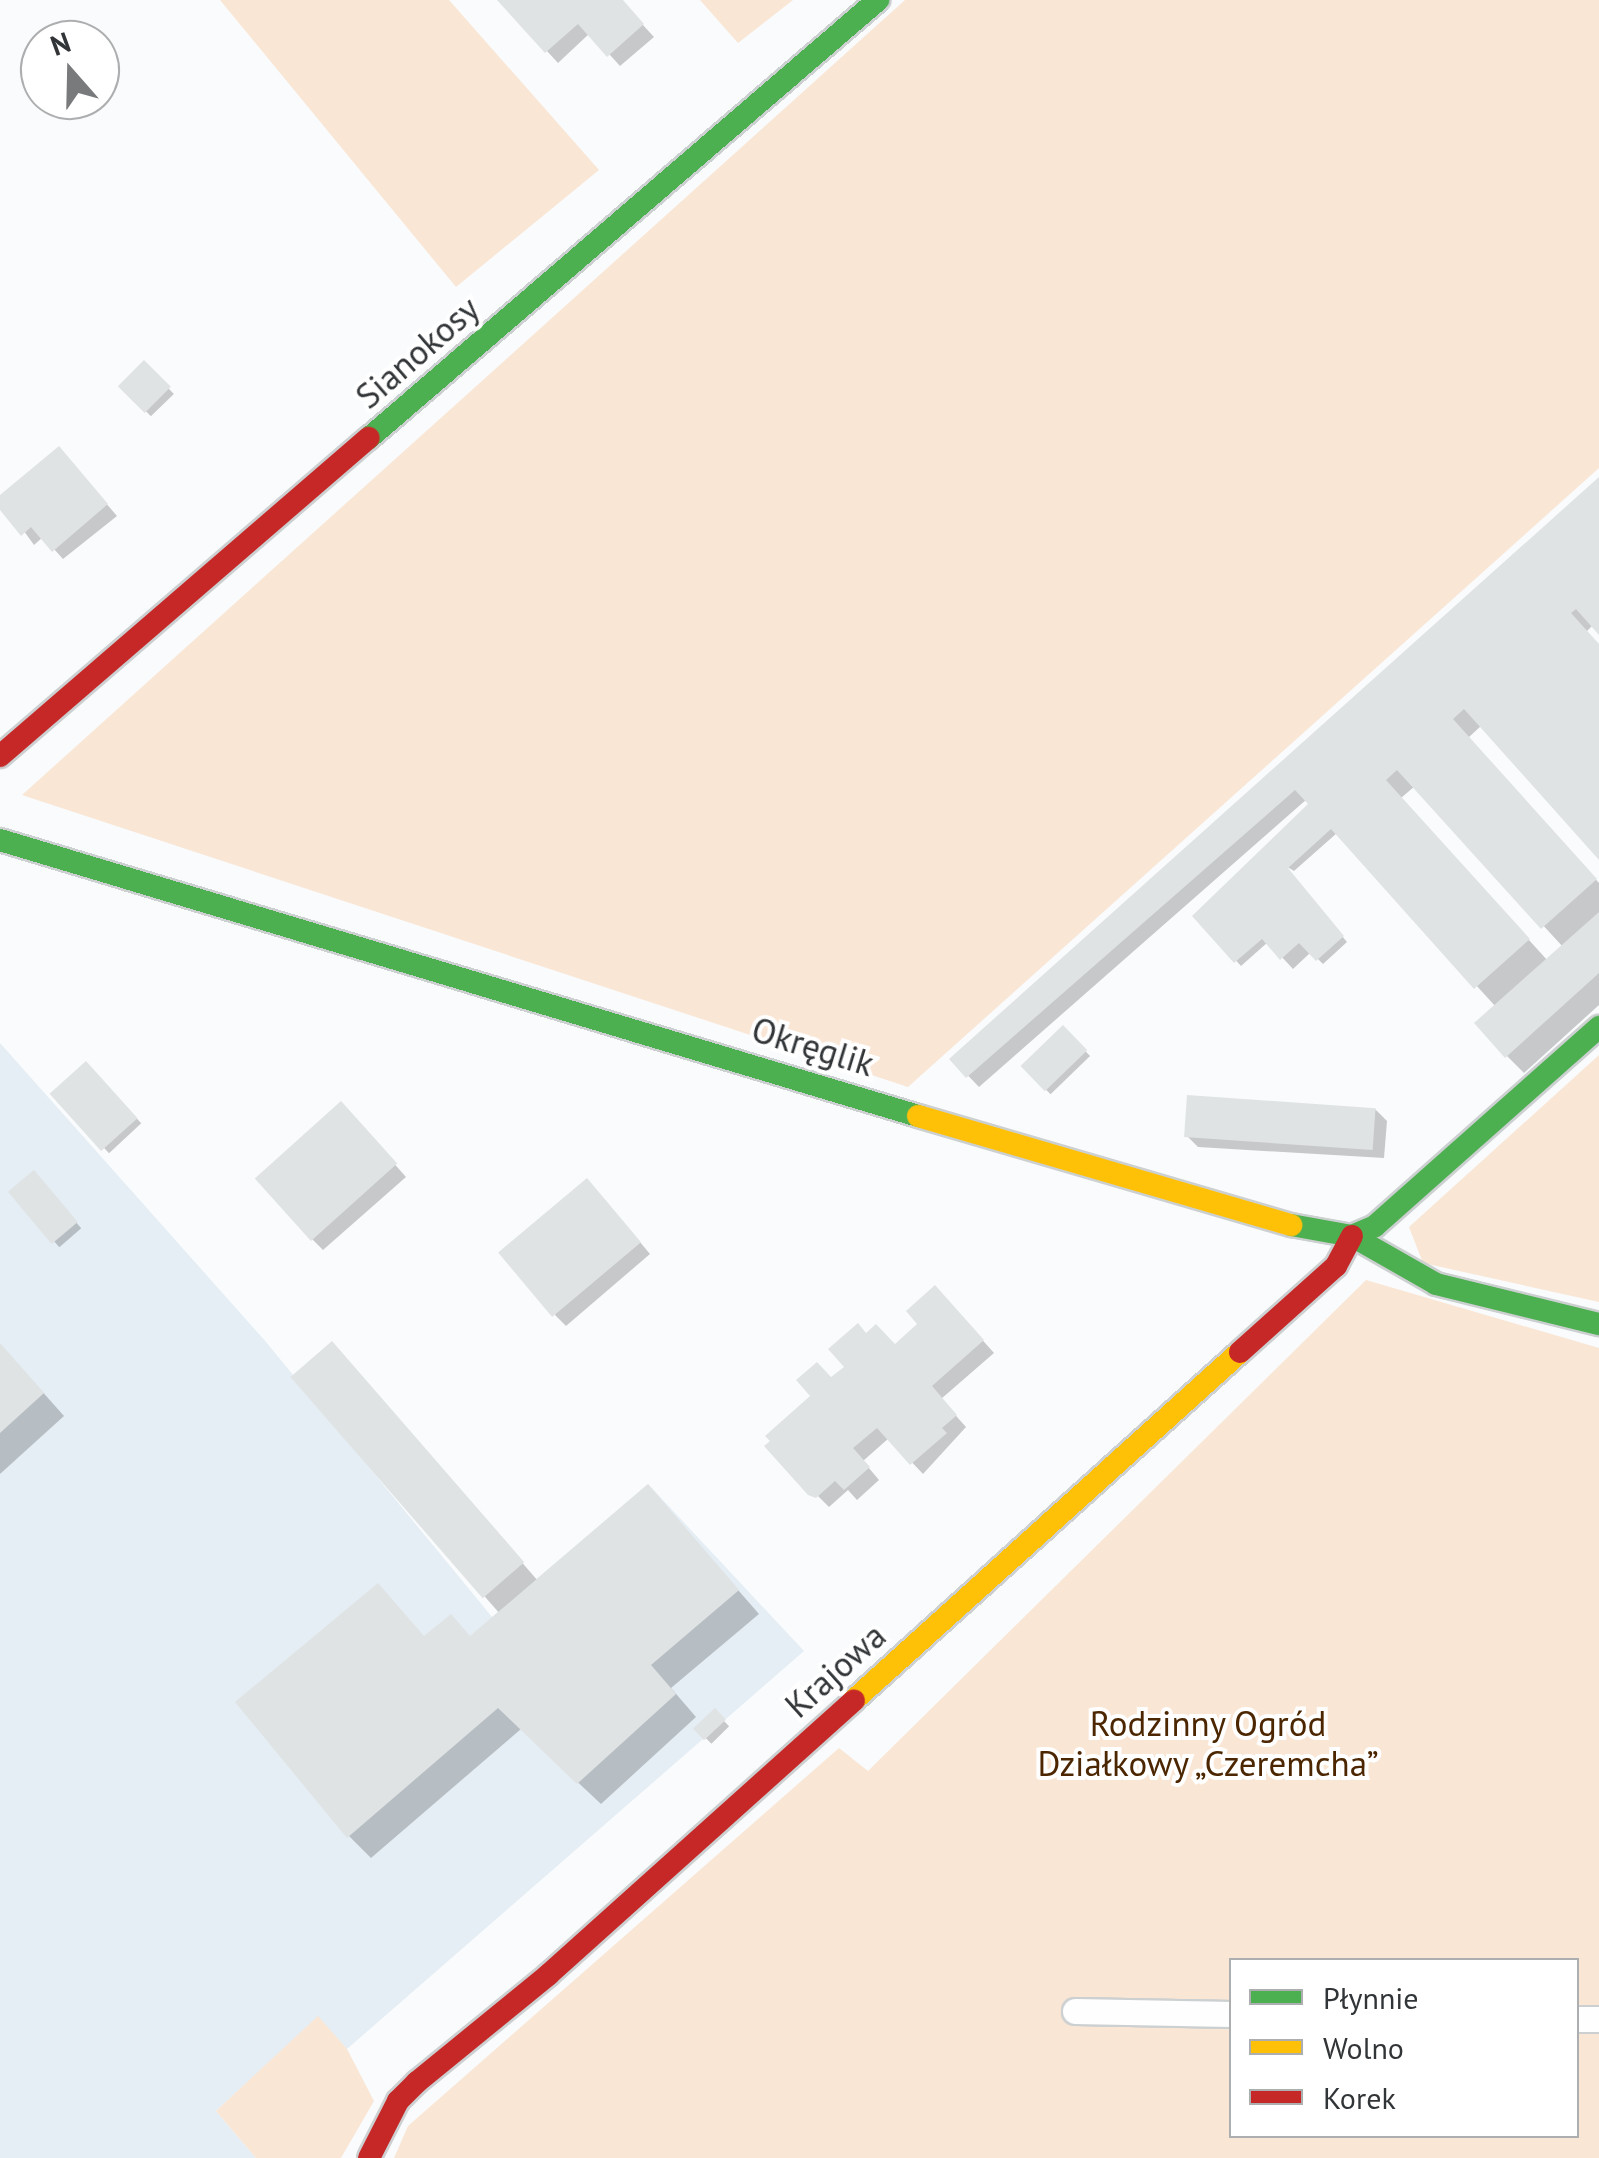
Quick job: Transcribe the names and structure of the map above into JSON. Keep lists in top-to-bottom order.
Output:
{
  "streets": {
    "street": ["Sianokosy", "Okręglik", "Krajowa"]
  },
  "crossings": [
    ["Okręglik", "Krajowa"]
  ],
  "parks": ["Rodzinny Ogród Działkowy „Czeremcha”"],
  "legend": ["Płynnie", "Wolno", "Korek"],
  "north": "top"
}
